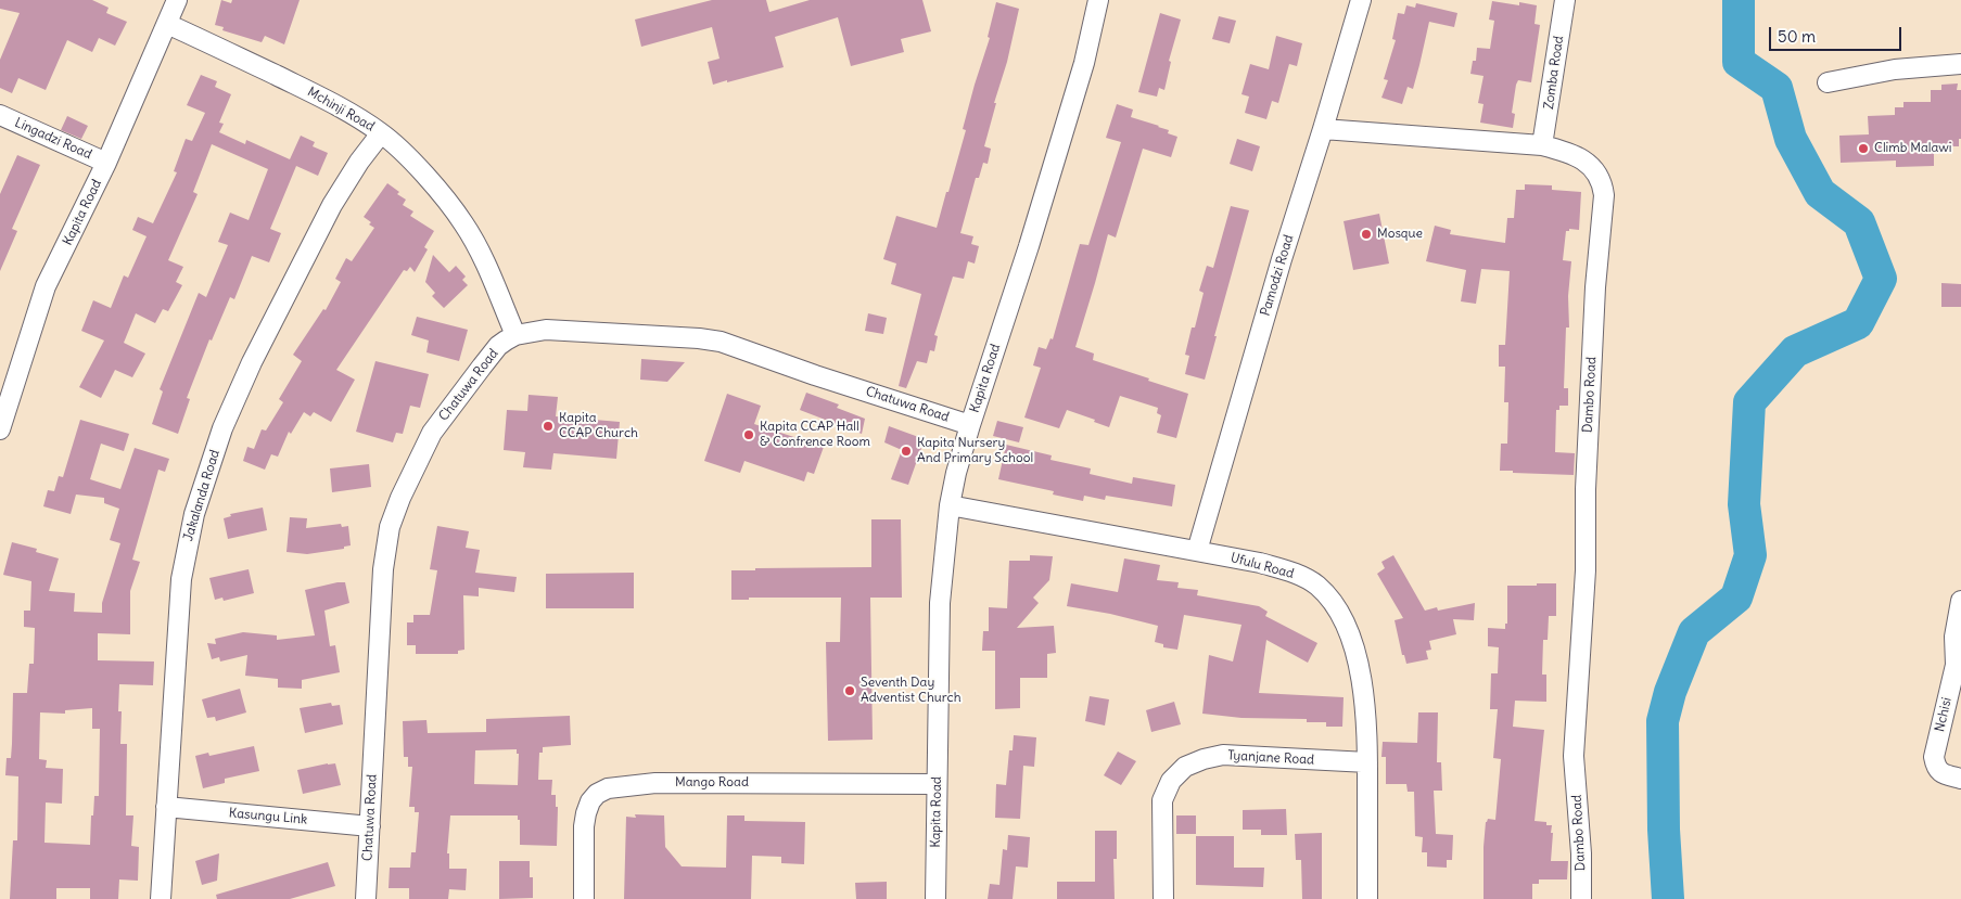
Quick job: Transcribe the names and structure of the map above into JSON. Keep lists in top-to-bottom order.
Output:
{
  "streets": {
    "street": [
      "Zomba Road",
      "Mchinji Road",
      "Lingadzi Road",
      "Kapita Road",
      "Pamodzi Road",
      "Chatuwa Road",
      "Dambo Road",
      "Jakalanda Road",
      "Ufulu Road",
      "Nchisi",
      "Tyanjane Road",
      "Mango Road",
      "Kasungu Link"
    ]
  },
  "crossings": [
    ["Zomba Road", "Dambo Road"],
    ["Mchinji Road", "Kapita Road"],
    ["Mchinji Road", "Chatuwa Road"],
    ["Mchinji Road", "Jakalanda Road"],
    ["Lingadzi Road", "Kapita Road"],
    ["Kapita Road", "Chatuwa Road"],
    ["Kapita Road", "Ufulu Road"],
    ["Kapita Road", "Mango Road"],
    ["Pamodzi Road", "Dambo Road"],
    ["Pamodzi Road", "Ufulu Road"],
    ["Chatuwa Road", "Kasungu Link"],
    ["Jakalanda Road", "Kasungu Link"],
    ["Ufulu Road", "Tyanjane Road"]
  ],
  "places": [
    "Climb Malawi",
    "Mosque",
    "Kapita CCAP Church",
    "Kapita CCAP Hall & Confrence Room",
    "Kapita Nursery And Primary School",
    "Seventh Day Adventist Church"
  ],
  "scale_bar": "50 m"
}
